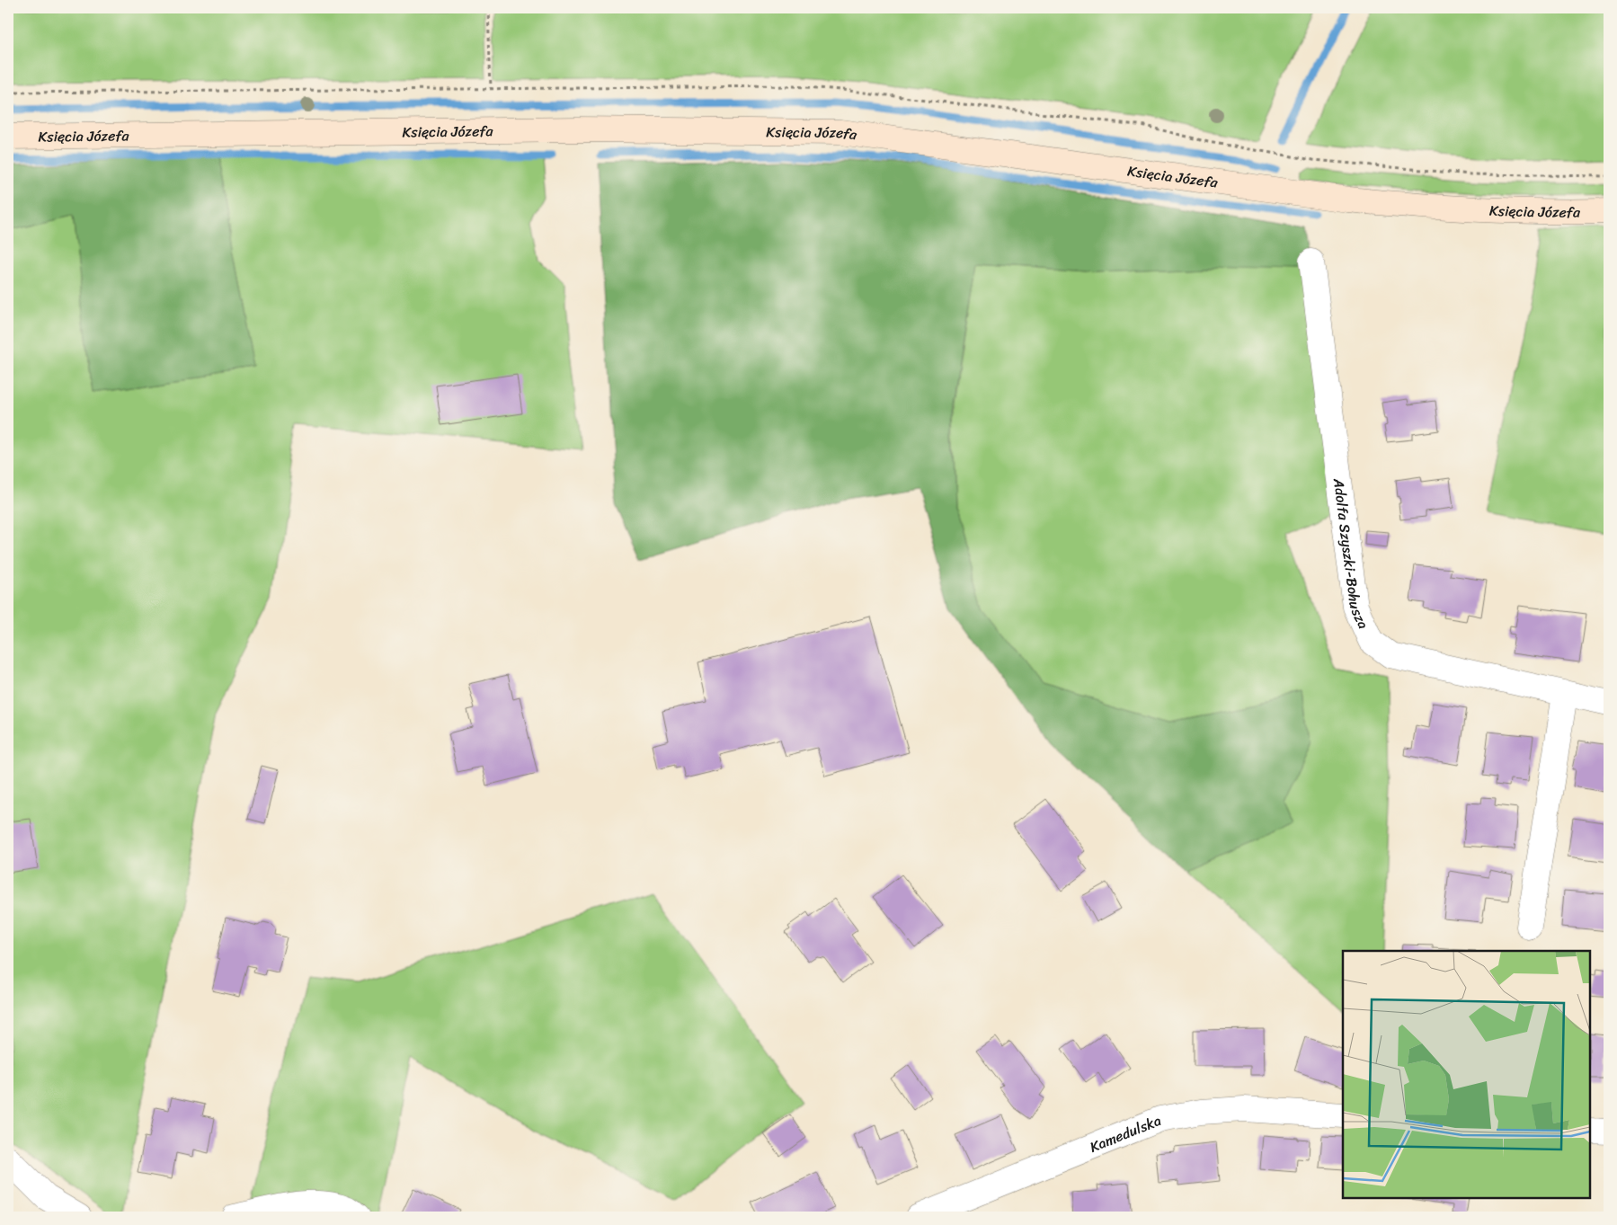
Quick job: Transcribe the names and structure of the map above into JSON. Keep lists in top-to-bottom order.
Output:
{
  "streets": {
    "main road": ["Księcia Józefa"],
    "street": ["Adolfa Szyszki-Bohusza", "Kamedulska"]
  }
}
